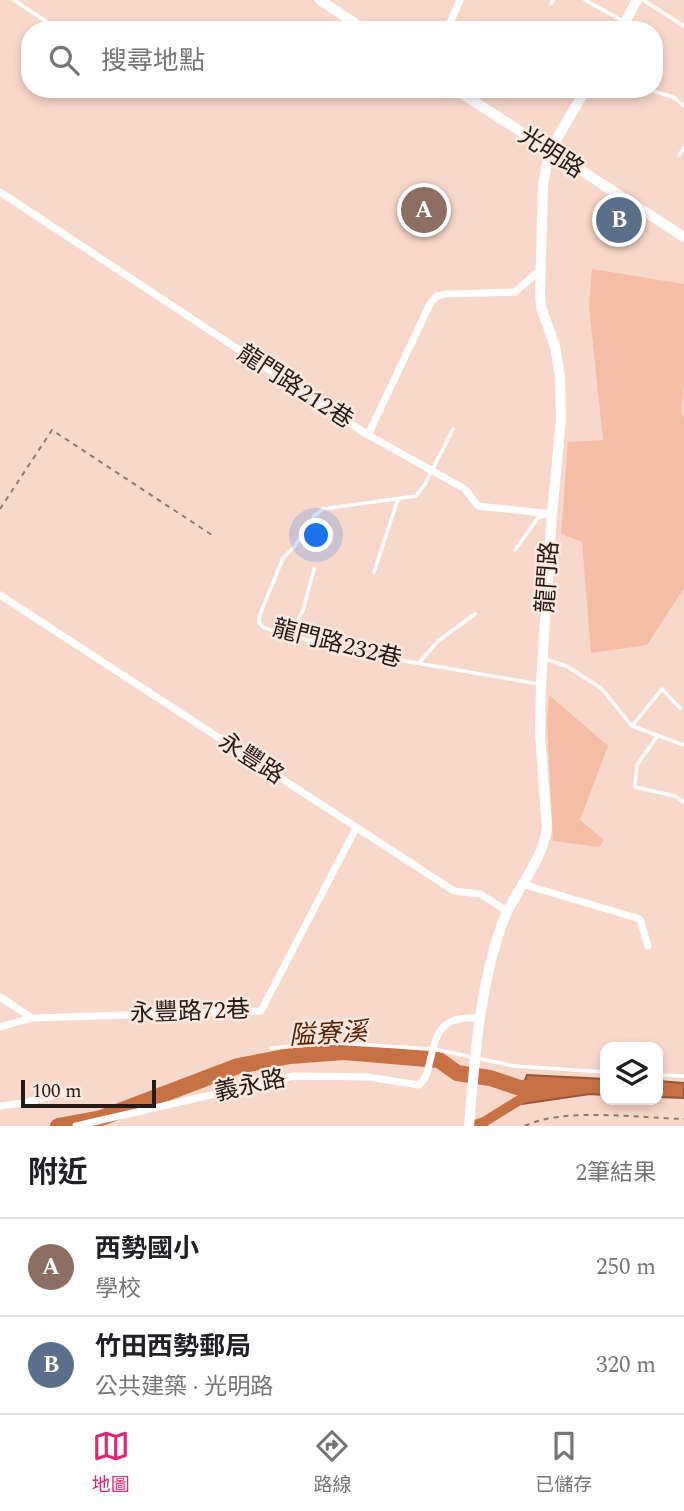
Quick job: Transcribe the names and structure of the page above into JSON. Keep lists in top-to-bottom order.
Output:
{
  "streets": {
    "street": [
      "光明路",
      "龍門路212巷",
      "龍門路",
      "永豐路",
      "永豐路72巷",
      "義永路"
    ],
    "lane": ["龍門路232巷"]
  },
  "crossings": [
    ["光明路", "龍門路"],
    ["龍門路212巷", "龍門路"],
    ["龍門路", "龍門路232巷"],
    ["龍門路", "永豐路"],
    ["永豐路", "永豐路72巷"]
  ],
  "water": ["隘寮溪"],
  "scale_bar": "100 m",
  "page": {
    "search": "搜尋地點",
    "pins": ["A", "B"],
    "scale": "100 m",
    "heading": ["附近", "2筆結果"],
    "list": [
      {
        "mark": "A",
        "name": "西勢國小",
        "note": "學校",
        "value": "250 m"
      },
      {
        "mark": "B",
        "name": "竹田西勢郵局",
        "note": "公共建築 · 光明路",
        "value": "320 m"
      }
    ],
    "nav": ["地圖", "路線", "已儲存"]
  }
}
